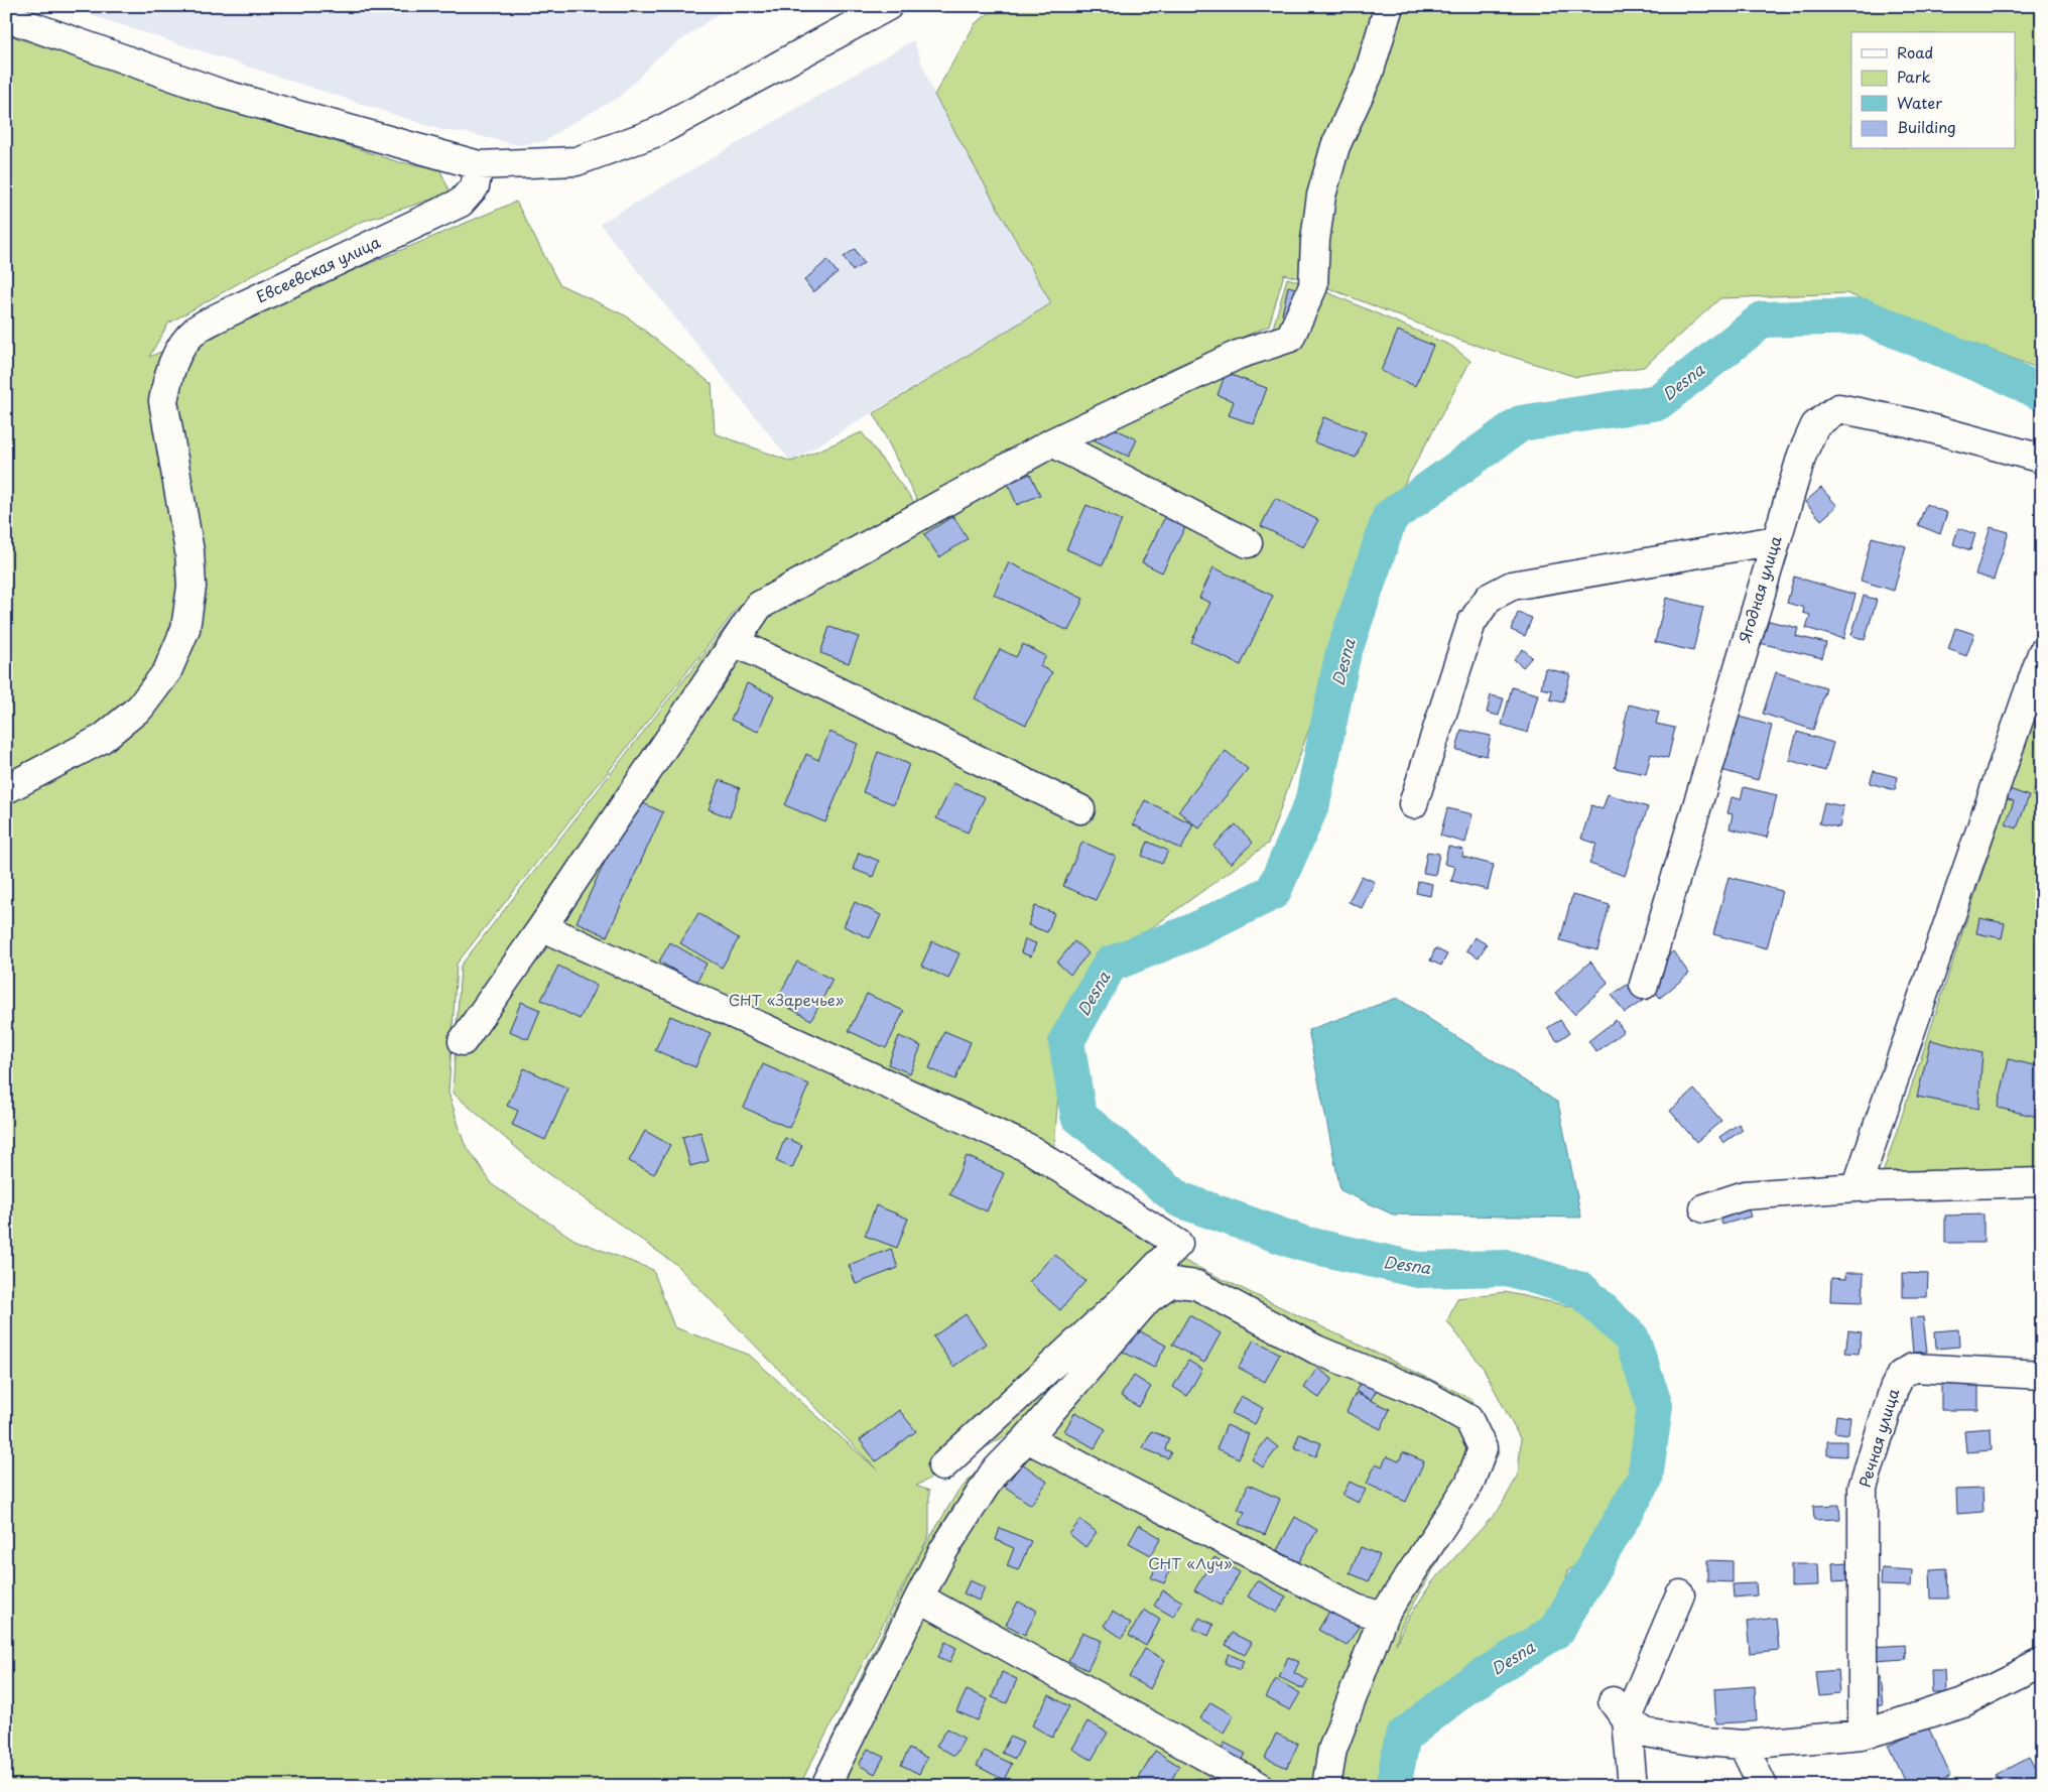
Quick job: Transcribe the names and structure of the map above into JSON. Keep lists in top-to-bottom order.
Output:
{
  "streets": {
    "street": ["Евсеевская улица", "Ягодная улица", "Речная улица"]
  },
  "water": ["Desna"],
  "parks": ["СНТ «Заречье»", "СНТ «Луч»"],
  "legend": [
    "Road",
    "Park",
    "Water",
    "Building"
  ]
}
